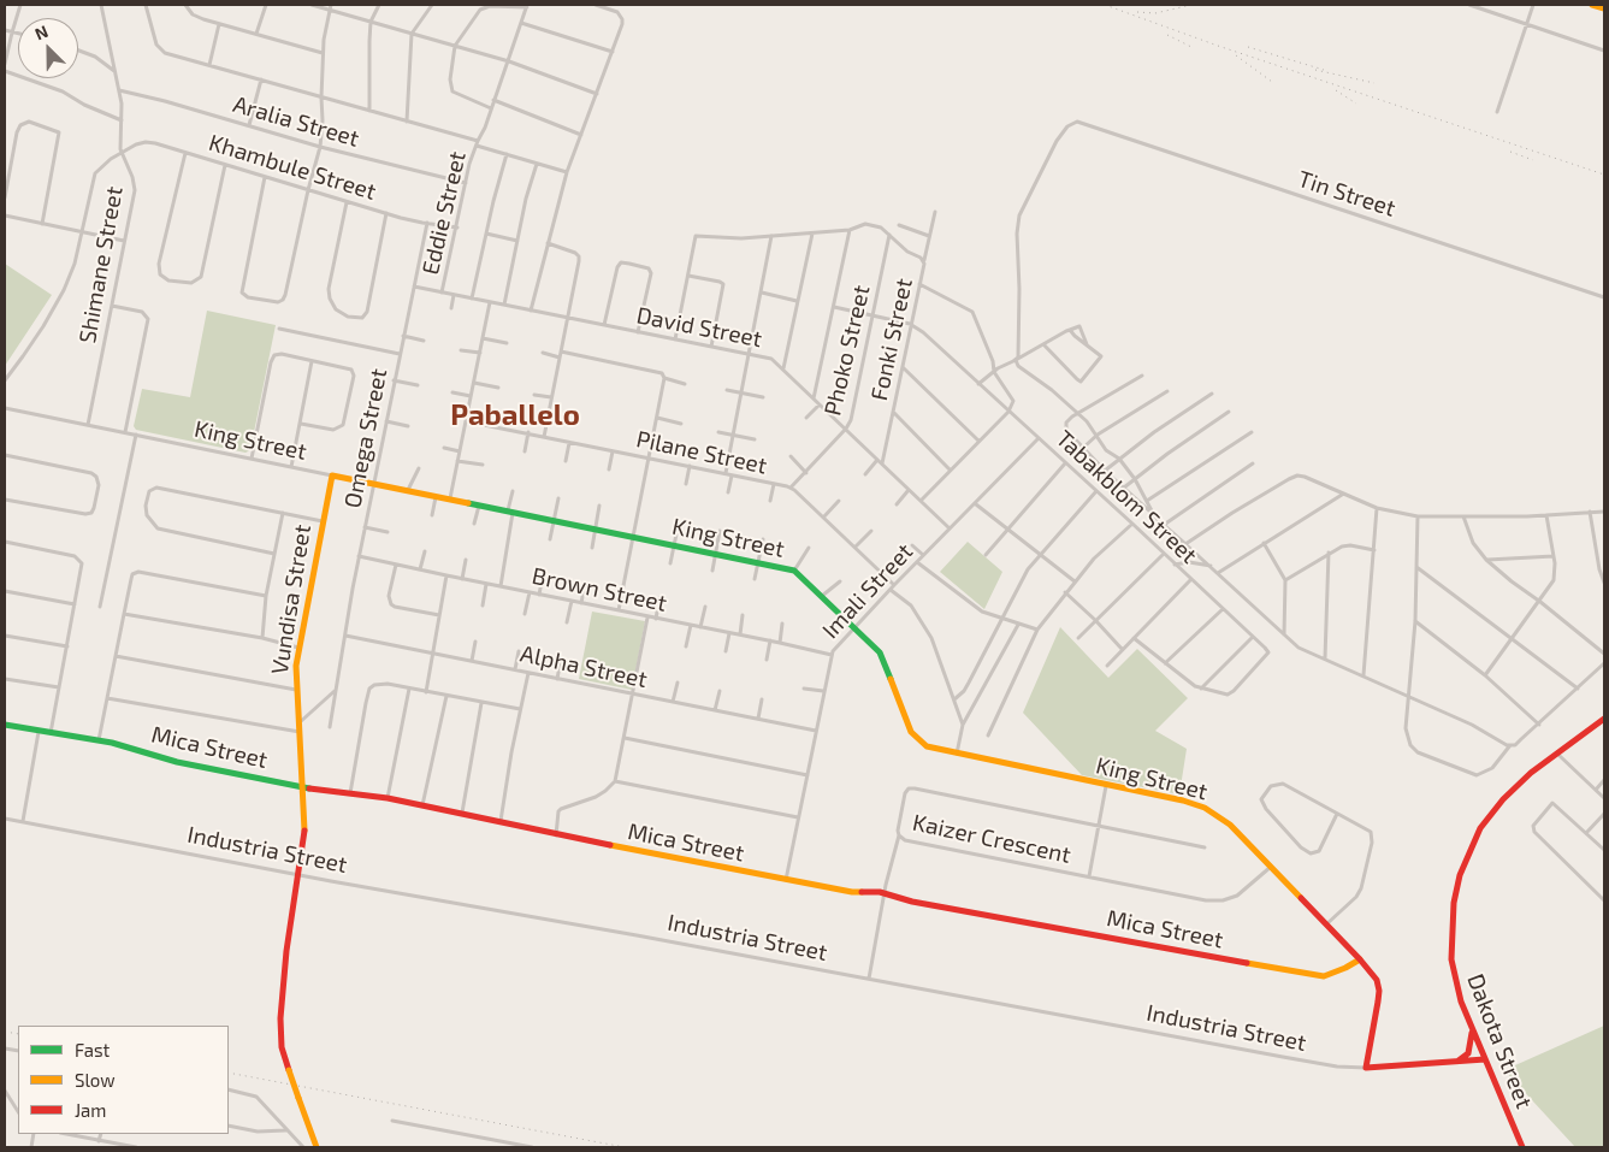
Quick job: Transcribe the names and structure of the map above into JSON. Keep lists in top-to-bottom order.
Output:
{
  "streets": {
    "street": [
      "Aralia Street",
      "Khambule Street",
      "Tin Street",
      "Eddie Street",
      "Shimane Street",
      "David Street",
      "Fonki Street",
      "Phoko Street",
      "Omega Street",
      "King Street",
      "Pilane Street",
      "Tabakblom Street",
      "Brown Street",
      "Imali Street",
      "Vundisa Street",
      "Alpha Street",
      "Mica Street",
      "Kaizer Crescent",
      "Industria Street",
      "Dakota Street"
    ]
  },
  "crossings": [
    ["Aralia Street", "Eddie Street"],
    ["Aralia Street", "Shimane Street"],
    ["Khambule Street", "Eddie Street"],
    ["Khambule Street", "Shimane Street"],
    ["Khambule Street", "Omega Street"],
    ["Eddie Street", "David Street"],
    ["Shimane Street", "King Street"],
    ["David Street", "Fonki Street"],
    ["David Street", "Phoko Street"],
    ["David Street", "Omega Street"],
    ["David Street", "Imali Street"],
    ["Fonki Street", "Phoko Street"],
    ["Fonki Street", "Tabakblom Street"],
    ["Phoko Street", "Pilane Street"],
    ["Omega Street", "King Street"],
    ["Omega Street", "Brown Street"],
    ["Omega Street", "Alpha Street"],
    ["King Street", "Imali Street"],
    ["King Street", "Vundisa Street"],
    ["King Street", "Mica Street"],
    ["King Street", "Kaizer Crescent"],
    ["King Street", "Industria Street"],
    ["Pilane Street", "Imali Street"],
    ["Tabakblom Street", "Imali Street"],
    ["Brown Street", "Imali Street"],
    ["Imali Street", "Alpha Street"],
    ["Imali Street", "Mica Street"],
    ["Vundisa Street", "Mica Street"],
    ["Vundisa Street", "Industria Street"],
    ["Industria Street", "Dakota Street"]
  ],
  "districts": ["Paballelo"],
  "legend": ["Fast", "Slow", "Jam"],
  "north": "top left"
}
